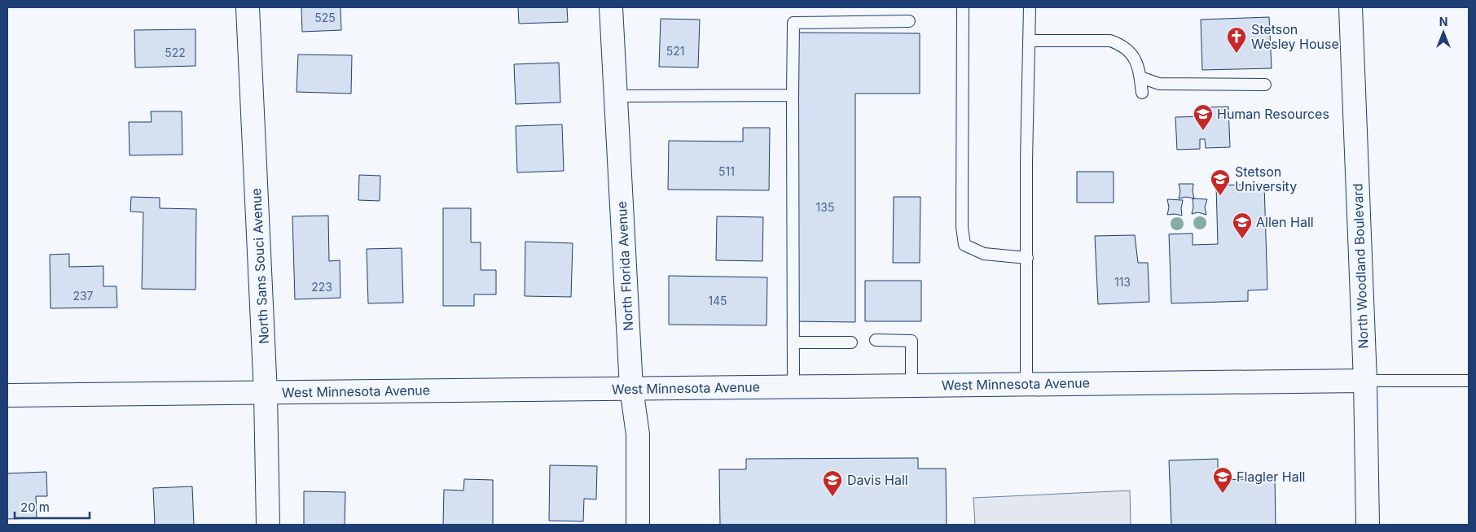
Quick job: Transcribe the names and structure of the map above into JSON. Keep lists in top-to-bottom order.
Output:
{
  "streets": {
    "street": [
      "North Sans Souci Avenue",
      "North Florida Avenue",
      "North Woodland Boulevard",
      "West Minnesota Avenue"
    ]
  },
  "crossings": [
    ["North Sans Souci Avenue", "West Minnesota Avenue"],
    ["North Florida Avenue", "West Minnesota Avenue"],
    ["North Woodland Boulevard", "West Minnesota Avenue"]
  ],
  "places": {
    "church": ["Stetson Wesley House"],
    "school or university": [
      "Human Resources",
      "Stetson University",
      "Allen Hall",
      "Flagler Hall",
      "Davis Hall"
    ]
  },
  "house_numbers": [
    "525",
    "521",
    "522",
    "511",
    "135",
    "113",
    "223",
    "237",
    "145"
  ],
  "scale_bar": "20 m",
  "north": "top"
}
